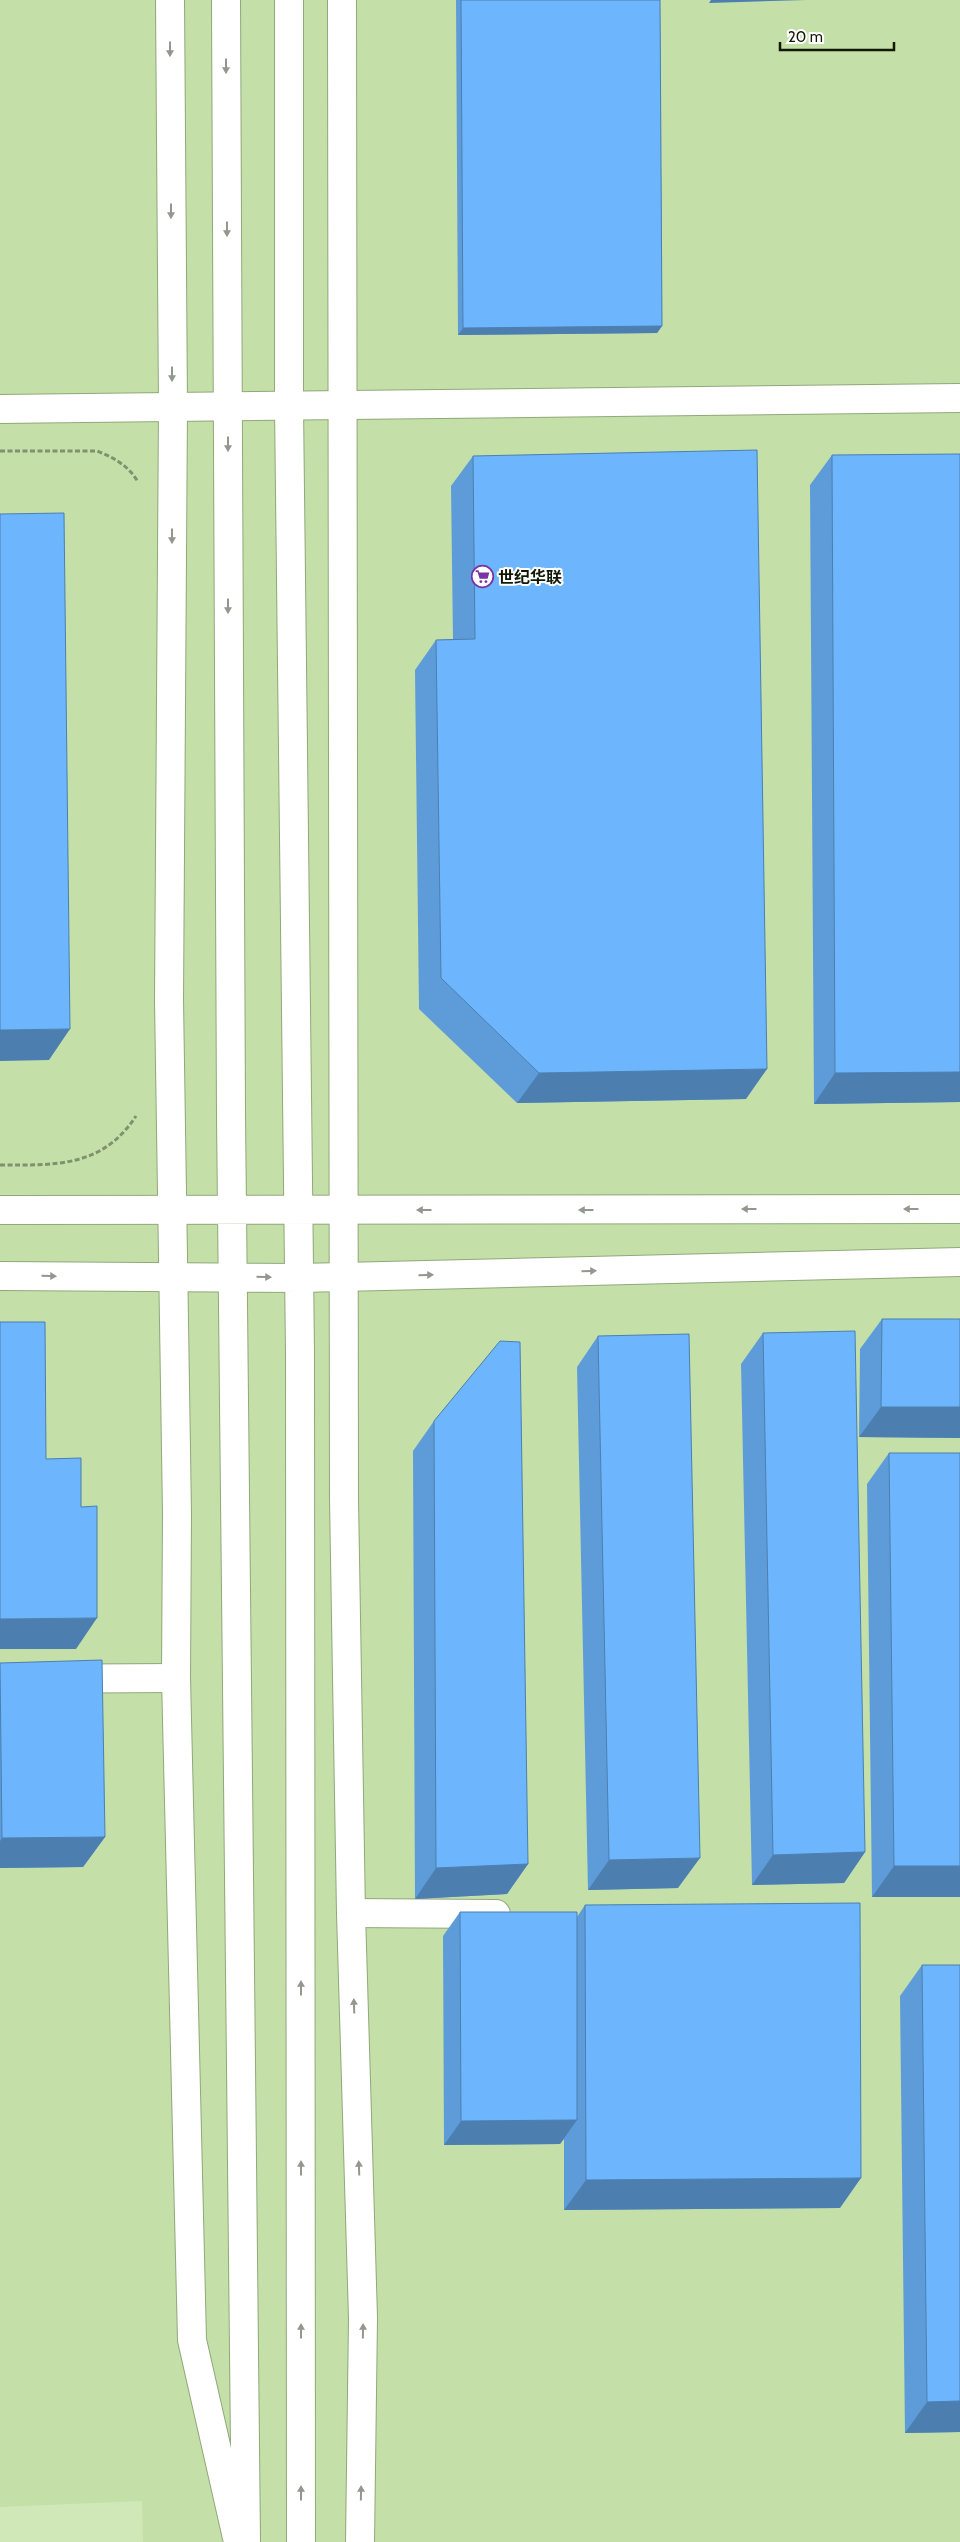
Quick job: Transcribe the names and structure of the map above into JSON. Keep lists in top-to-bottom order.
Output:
{
  "places": {
    "supermarket": ["世纪华联"]
  },
  "scale_bar": "20 m"
}
